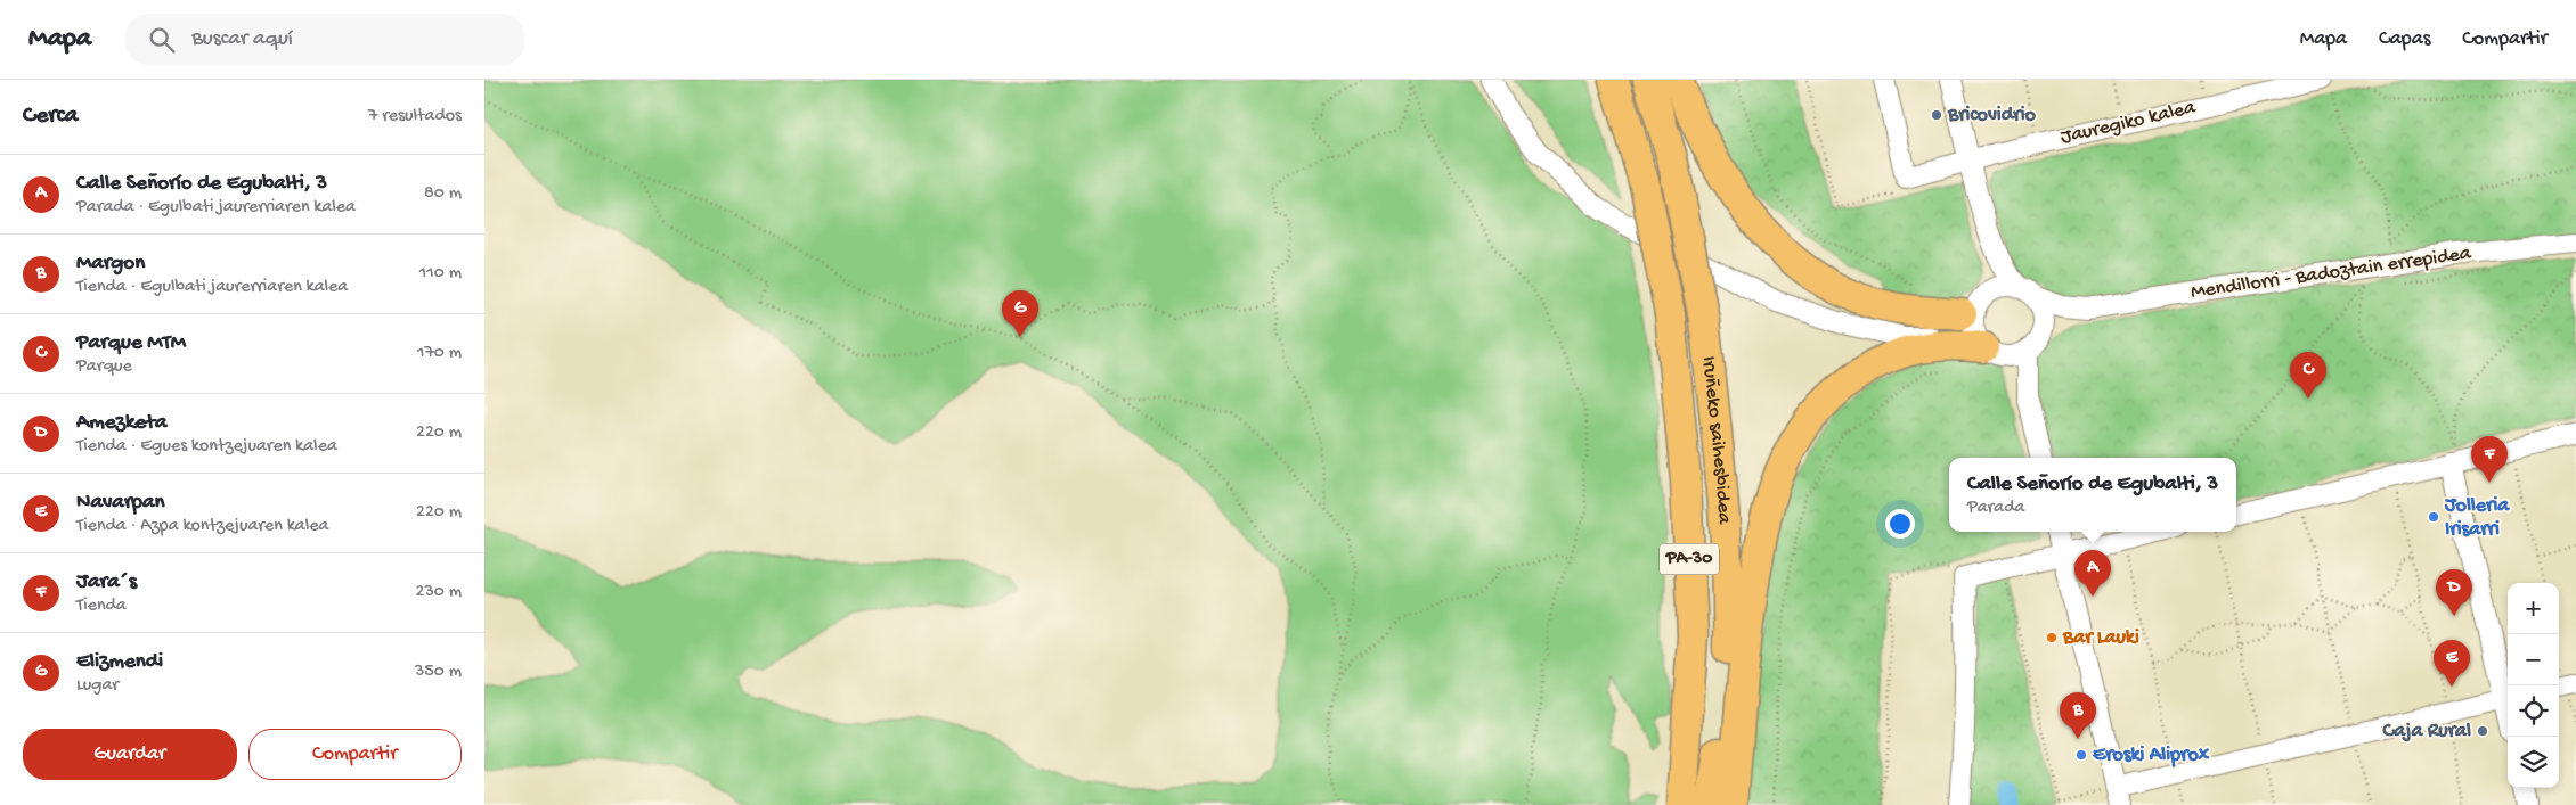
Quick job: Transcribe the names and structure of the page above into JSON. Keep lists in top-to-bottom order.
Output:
{
  "streets": {
    "highway": ["Iruñeko saihesbidea", "PA-30"],
    "street": ["Jauregiko kalea", "Mendillorri - Badoztain errepidea"]
  },
  "places": [
    "Bricovidrio",
    "Jolleria Irisarri",
    "Bar Lauki",
    "Caja Rural",
    "Eroski Aliprox"
  ],
  "page": {
    "header": "Mapa",
    "search": "Buscar aquí",
    "nav": ["Mapa", "Capas", "Compartir"],
    "heading": ["Cerca", "7 resultados"],
    "list": [
      {
        "mark": "A",
        "name": "Calle Señorío de Egubalti, 3",
        "note": "Parada · Egulbati jaurerriaren kalea",
        "value": "80 m"
      },
      {
        "mark": "B",
        "name": "Margon",
        "note": "Tienda · Egulbati jaurerriaren kalea",
        "value": "110 m"
      },
      {
        "mark": "C",
        "name": "Parque MTM",
        "note": "Parque",
        "value": "170 m"
      },
      {
        "mark": "D",
        "name": "Amezketa",
        "note": "Tienda · Egues kontzejuaren kalea",
        "value": "220 m"
      },
      {
        "mark": "E",
        "name": "Navarpan",
        "note": "Tienda · Azpa kontzejuaren kalea",
        "value": "220 m"
      },
      {
        "mark": "F",
        "name": "Jara´s",
        "note": "Tienda",
        "value": "230 m"
      },
      {
        "mark": "G",
        "name": "Elizmendi",
        "note": "Lugar",
        "value": "350 m"
      }
    ],
    "pins": [
      "G",
      "C",
      "F",
      "A",
      "D",
      "E",
      "B"
    ],
    "popup": ["Calle Señorío de Egubalti, 3", "Parada"],
    "map_buttons": ["+", "−"],
    "buttons": ["Guardar", "Compartir"]
  }
}
